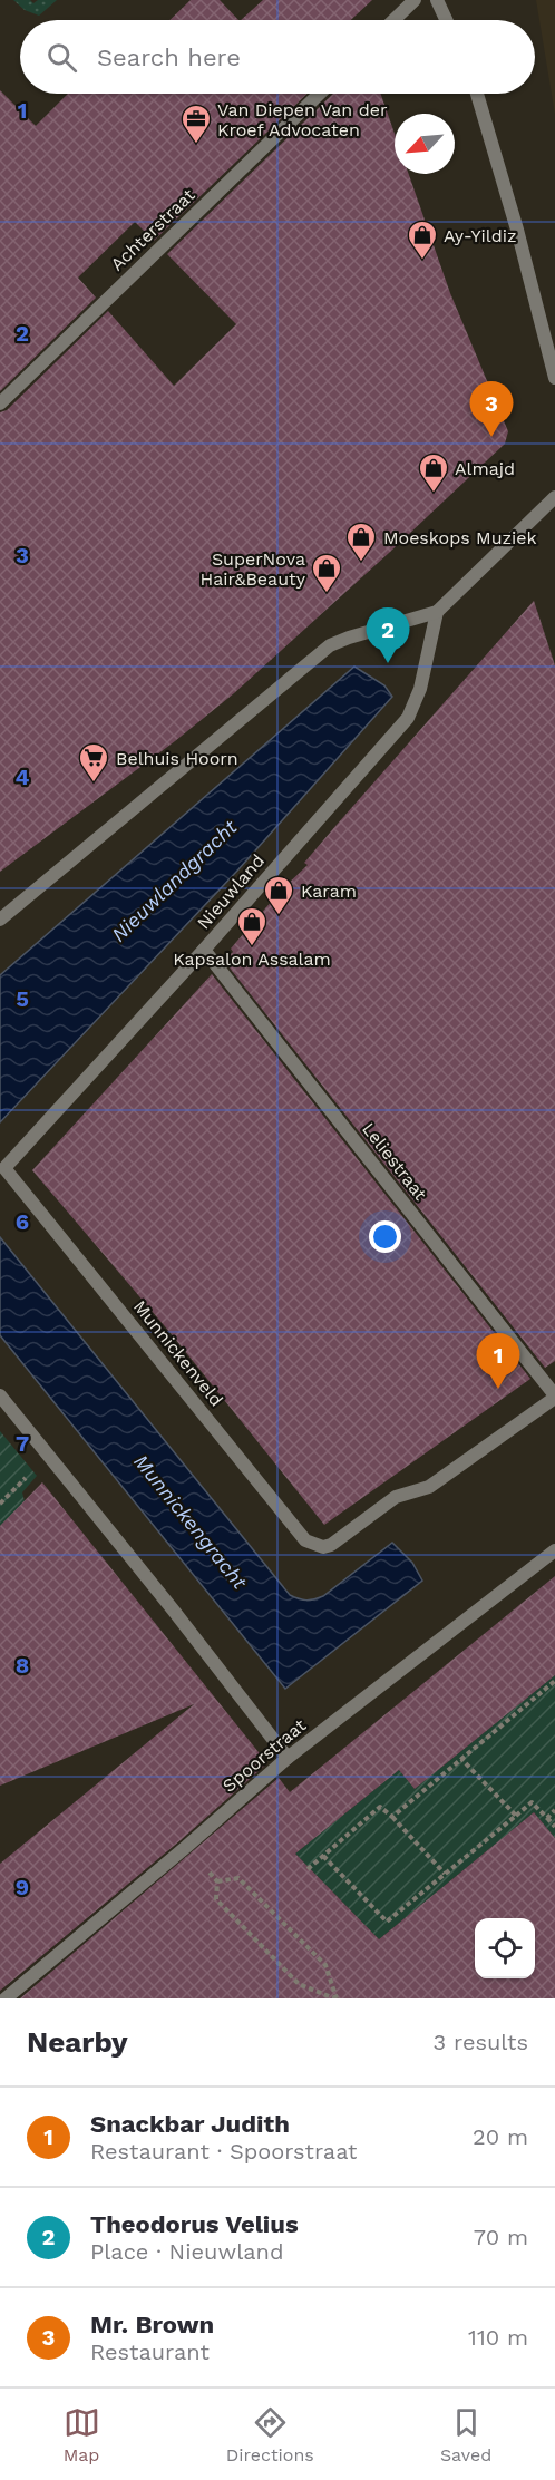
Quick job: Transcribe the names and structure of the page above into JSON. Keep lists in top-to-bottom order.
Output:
{
  "streets": {
    "street": [
      "Achterstraat",
      "Nieuwland",
      "Leliestraat",
      "Munnickenveld",
      "Spoorstraat"
    ]
  },
  "crossings": [
    ["Nieuwland", "Leliestraat"],
    ["Nieuwland", "Munnickenveld"],
    ["Leliestraat", "Munnickenveld"]
  ],
  "water": ["Nieuwlandgracht", "Munnickengracht"],
  "places": {
    "office": ["Van Diepen Van der Kroef Advocaten"],
    "shop": [
      "Ay-Yildiz",
      "Almajd",
      "Moeskops Muziek",
      "SuperNova Hair&Beauty",
      "Karam",
      "Kapsalon Assalam"
    ],
    "supermarket": ["Belhuis Hoorn"]
  },
  "north": "bottom left",
  "page": {
    "search": "Search here",
    "pins": ["3", "2", "1"],
    "heading": ["Nearby", "3 results"],
    "list": [
      {
        "mark": "1",
        "name": "Snackbar Judith",
        "note": "Restaurant · Spoorstraat",
        "value": "20 m"
      },
      {
        "mark": "2",
        "name": "Theodorus Velius",
        "note": "Place · Nieuwland",
        "value": "70 m"
      },
      {
        "mark": "3",
        "name": "Mr. Brown",
        "note": "Restaurant",
        "value": "110 m"
      }
    ],
    "nav": ["Map", "Directions", "Saved"]
  },
  "grid": {
    "rows": [
      "1",
      "2",
      "3",
      "4",
      "5",
      "6",
      "7",
      "8",
      "9"
    ]
  }
}
